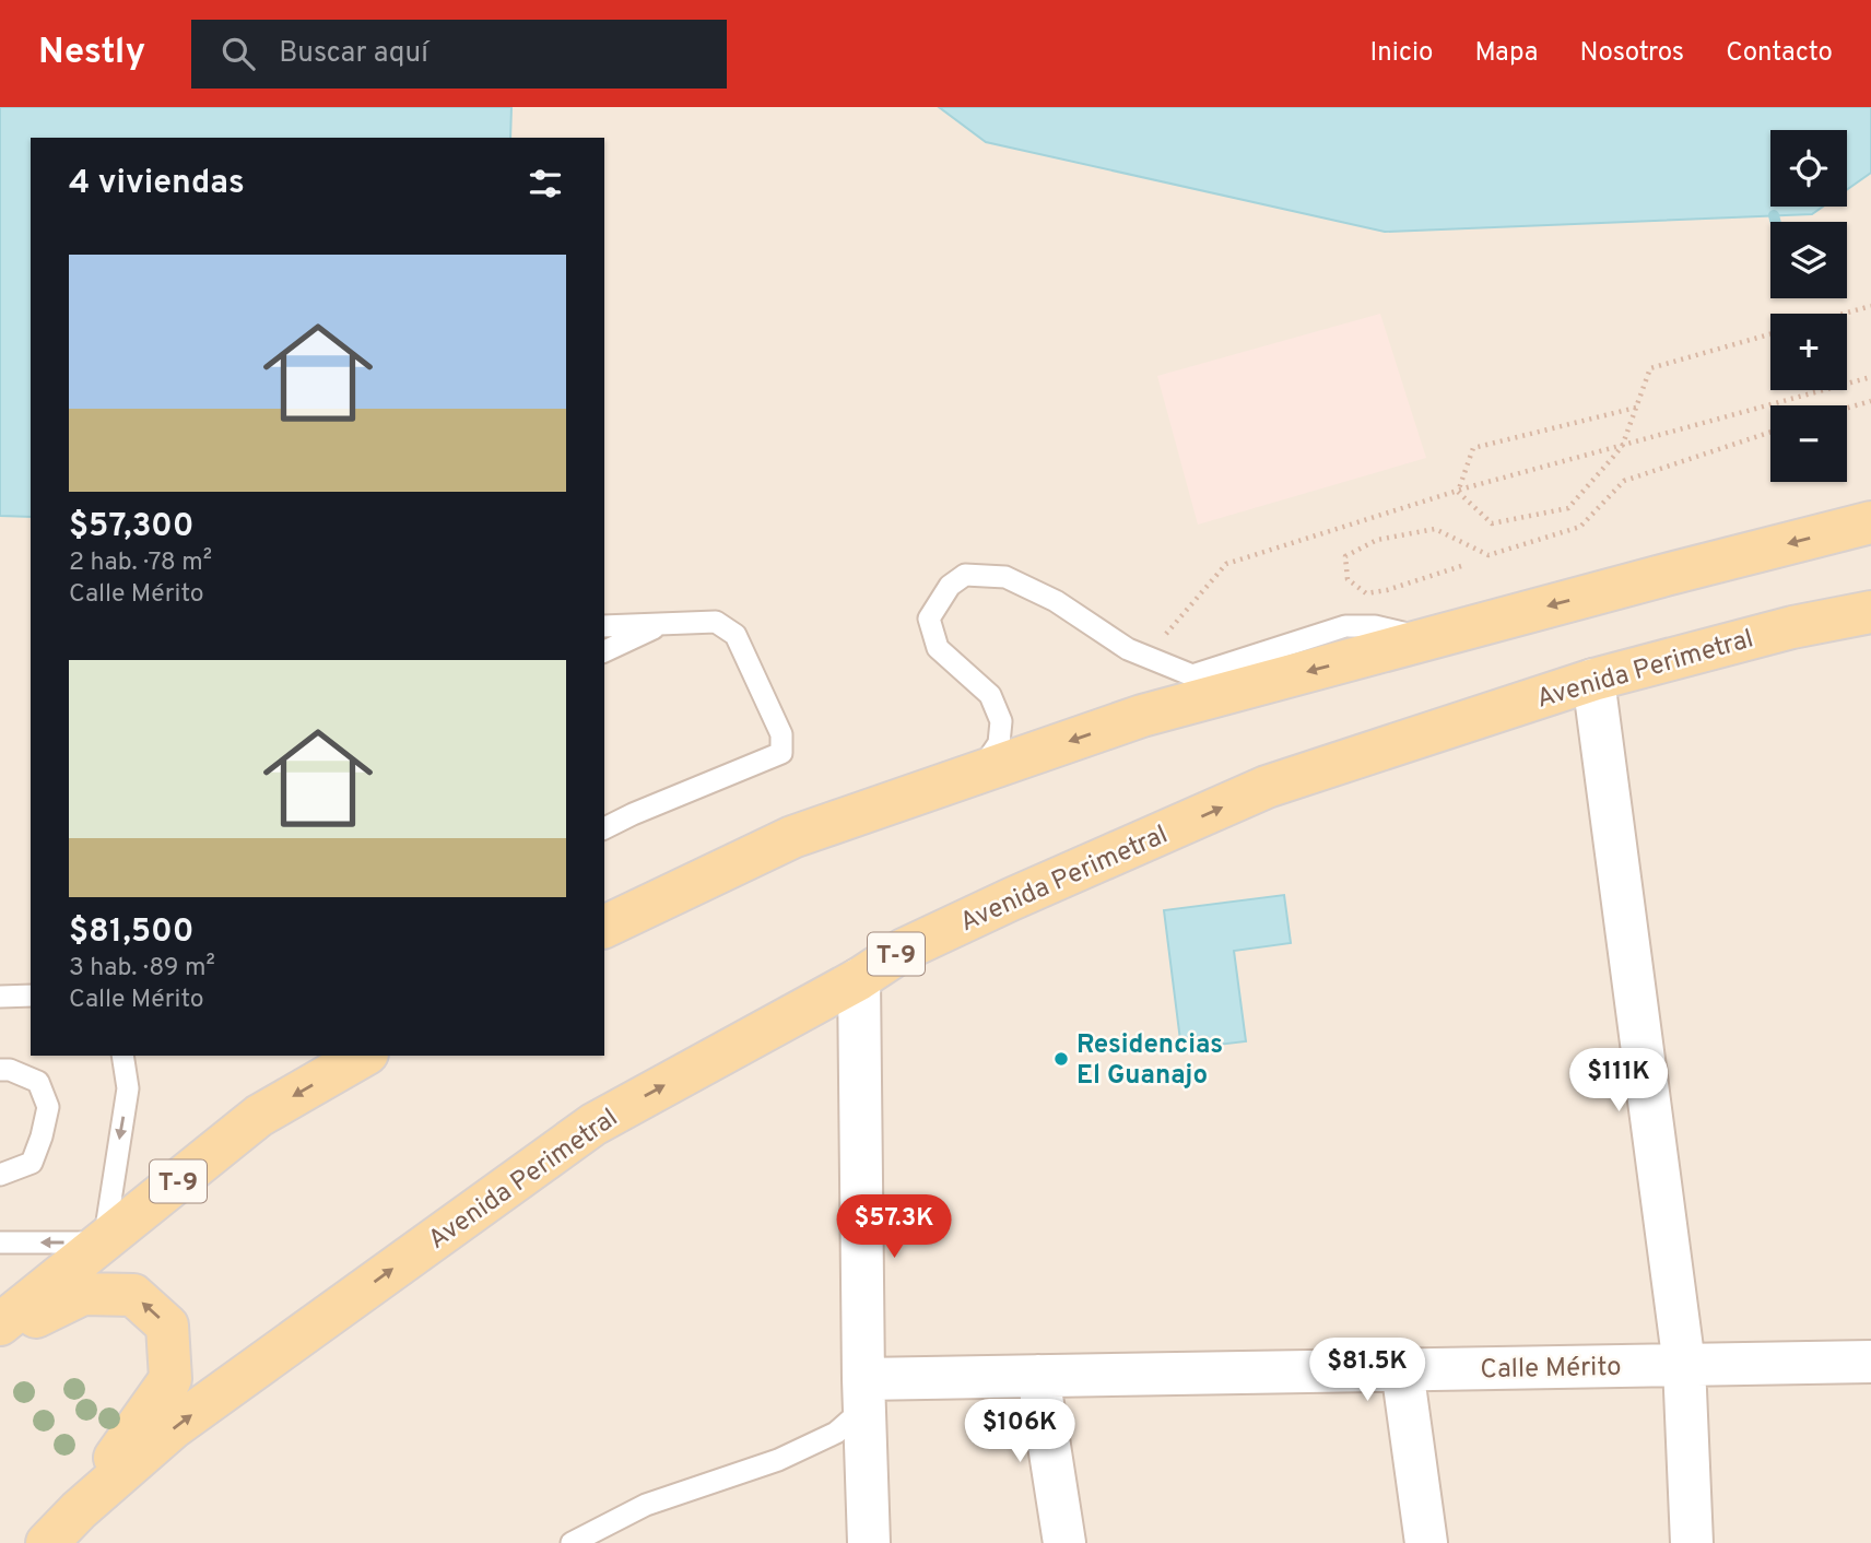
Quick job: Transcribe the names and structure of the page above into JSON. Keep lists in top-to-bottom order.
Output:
{
  "streets": {
    "main road": ["Avenida Perimetral", "T-9"],
    "street": ["Calle Mérito"]
  },
  "crossings": [
    ["Avenida Perimetral", "T-9"]
  ],
  "places": ["Residencias El Guanajo"],
  "page": {
    "header": "Nestly",
    "search": "Buscar aquí",
    "nav": [
      "Inicio",
      "Mapa",
      "Nosotros",
      "Contacto"
    ],
    "map_buttons": ["+", "−"],
    "heading": "4 viviendas",
    "list": [
      {
        "name": "$57,300",
        "note": "2 hab. · 78 m² · Calle Mérito"
      },
      {
        "name": "$81,500",
        "note": "3 hab. · 89 m² · Calle Mérito"
      }
    ],
    "price": [
      "$111K",
      "$57.3K",
      "$81.5K",
      "$106K"
    ]
  }
}
